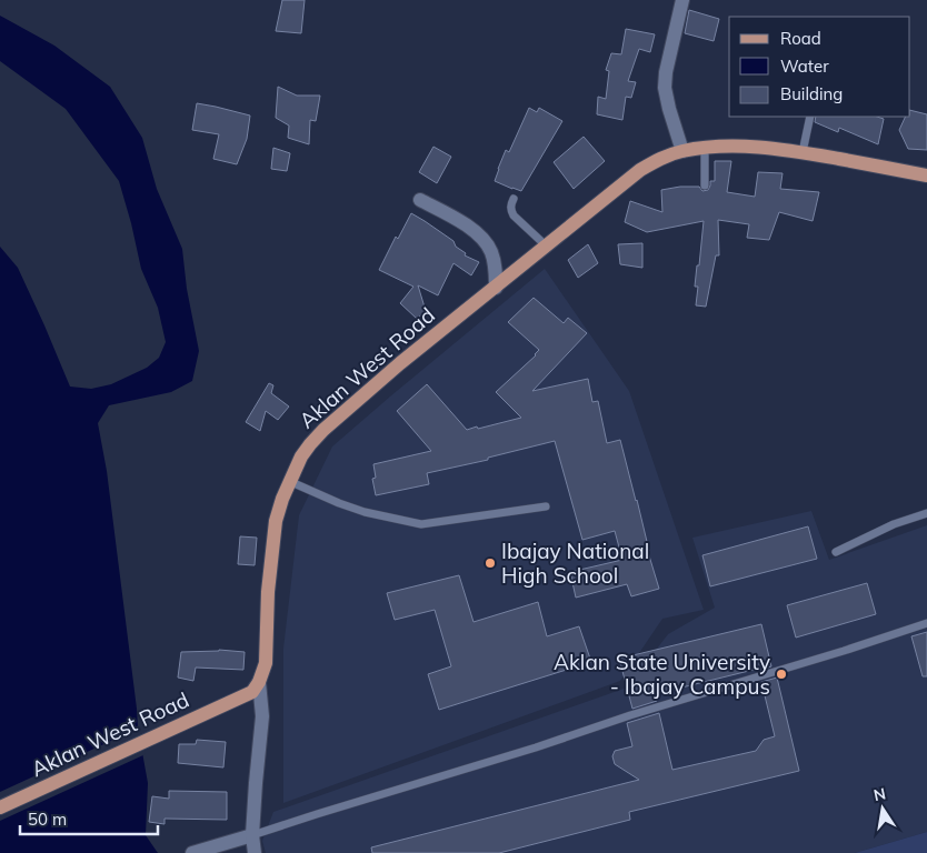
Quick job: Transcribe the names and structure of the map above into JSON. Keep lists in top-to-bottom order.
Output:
{
  "streets": {
    "main road": ["Aklan West Road"]
  },
  "places": ["Ibajay National High School", "Aklan State University - Ibajay Campus"],
  "legend": ["Road", "Water", "Building"],
  "scale_bar": "50 m",
  "north": "top"
}
